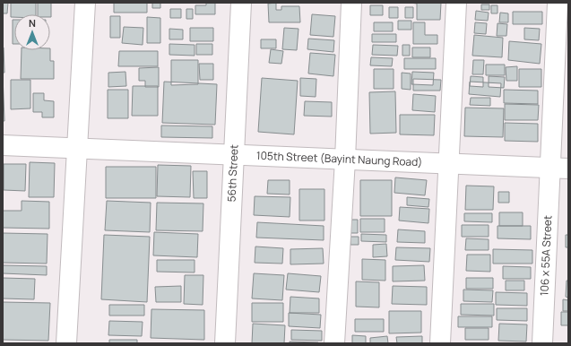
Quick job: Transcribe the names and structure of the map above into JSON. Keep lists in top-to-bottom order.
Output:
{
  "streets": {
    "street": ["105th Street (Bayint Naung Road)", "56th Street", "106 x 55A Street"]
  },
  "crossings": [
    ["105th Street (Bayint Naung Road)", "56th Street"],
    ["105th Street (Bayint Naung Road)", "106 x 55A Street"]
  ],
  "north": "top"
}
